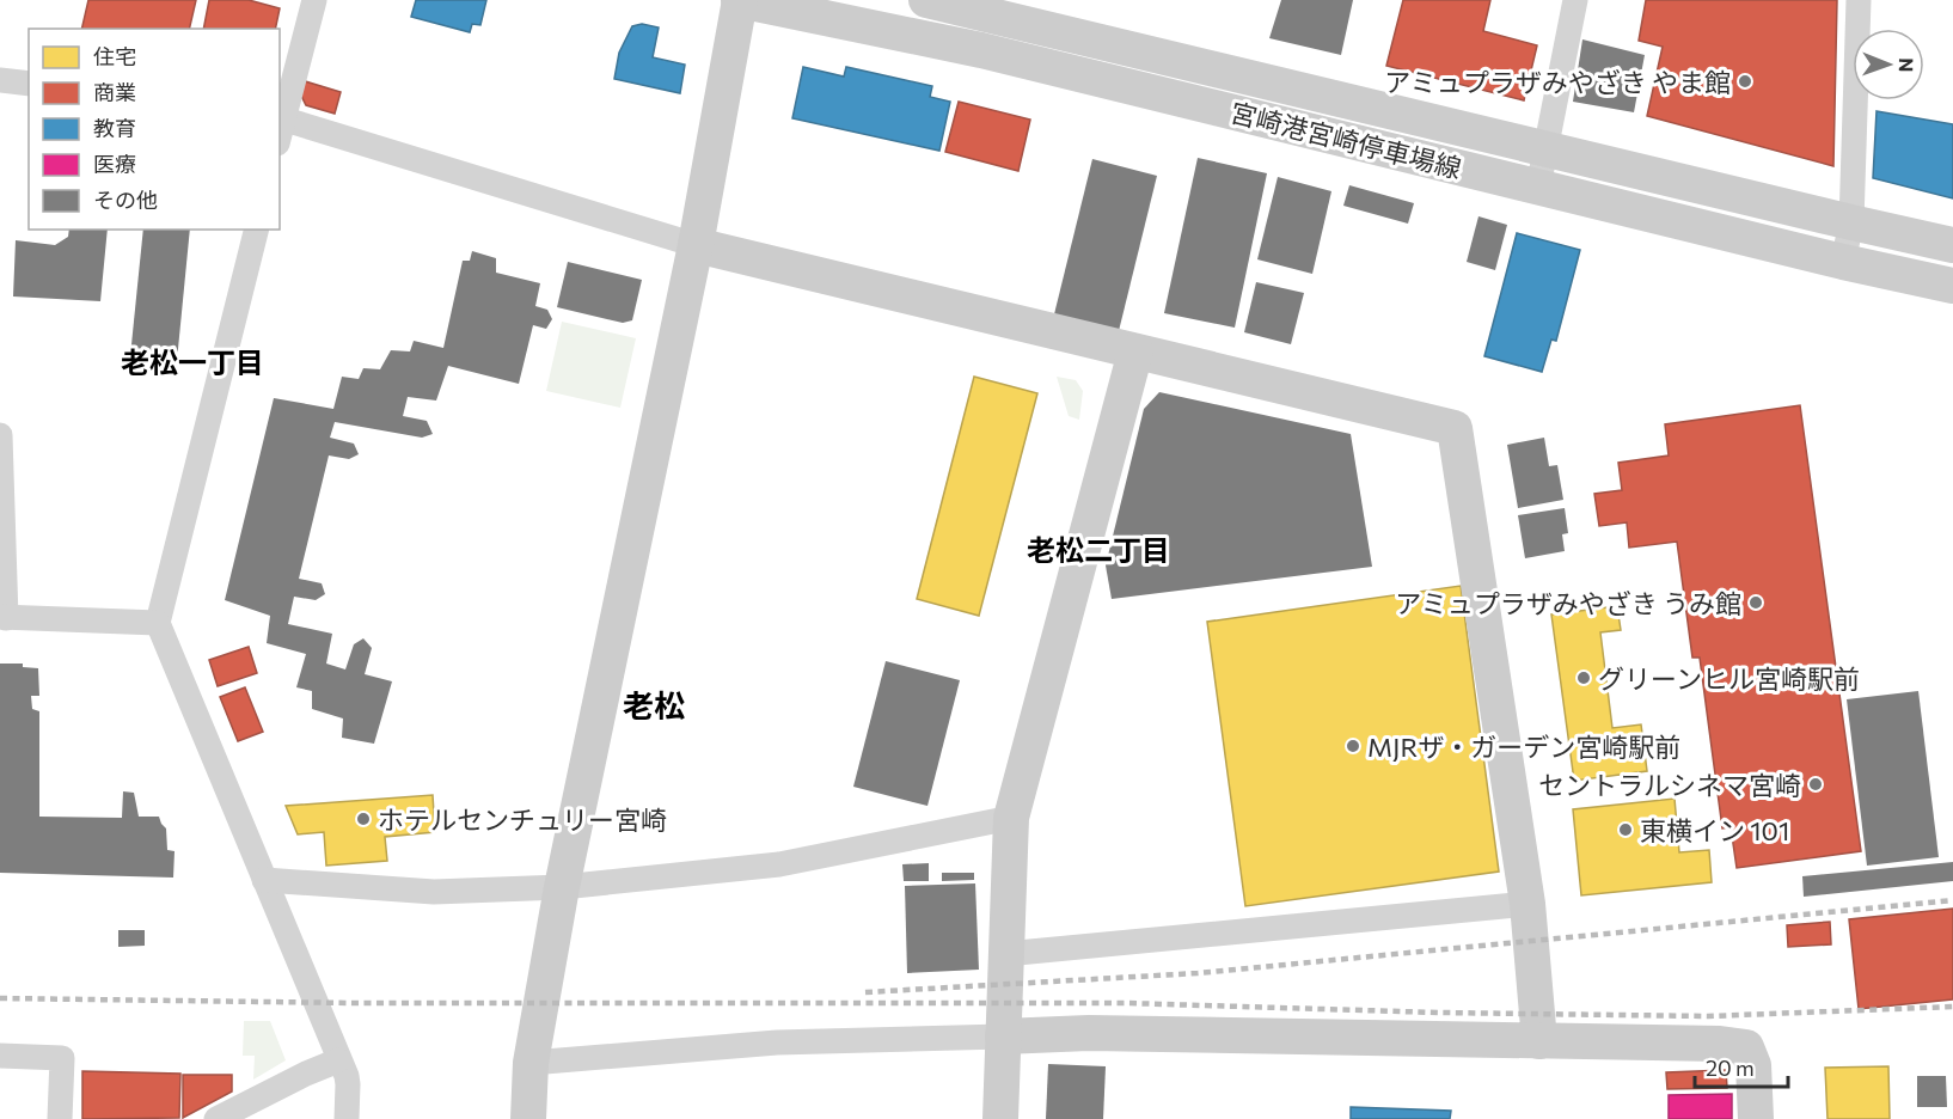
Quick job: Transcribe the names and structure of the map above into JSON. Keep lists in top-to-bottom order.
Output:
{
  "streets": {
    "street": ["宮崎港宮崎停車場線"]
  },
  "districts": ["老松一丁目", "老松二丁目", "老松"],
  "places": [
    "アミュプラザみやざき やま館",
    "アミュプラザみやざき うみ館",
    "グリーンヒル宮崎駅前",
    "MJRザ・ガーデン宮崎駅前",
    "セントラルシネマ宮崎",
    "ホテルセンチュリー宮崎",
    "東横イン 101"
  ],
  "legend": [
    "住宅",
    "商業",
    "教育",
    "医療",
    "その他"
  ],
  "scale_bar": "20 m",
  "north": "right"
}
